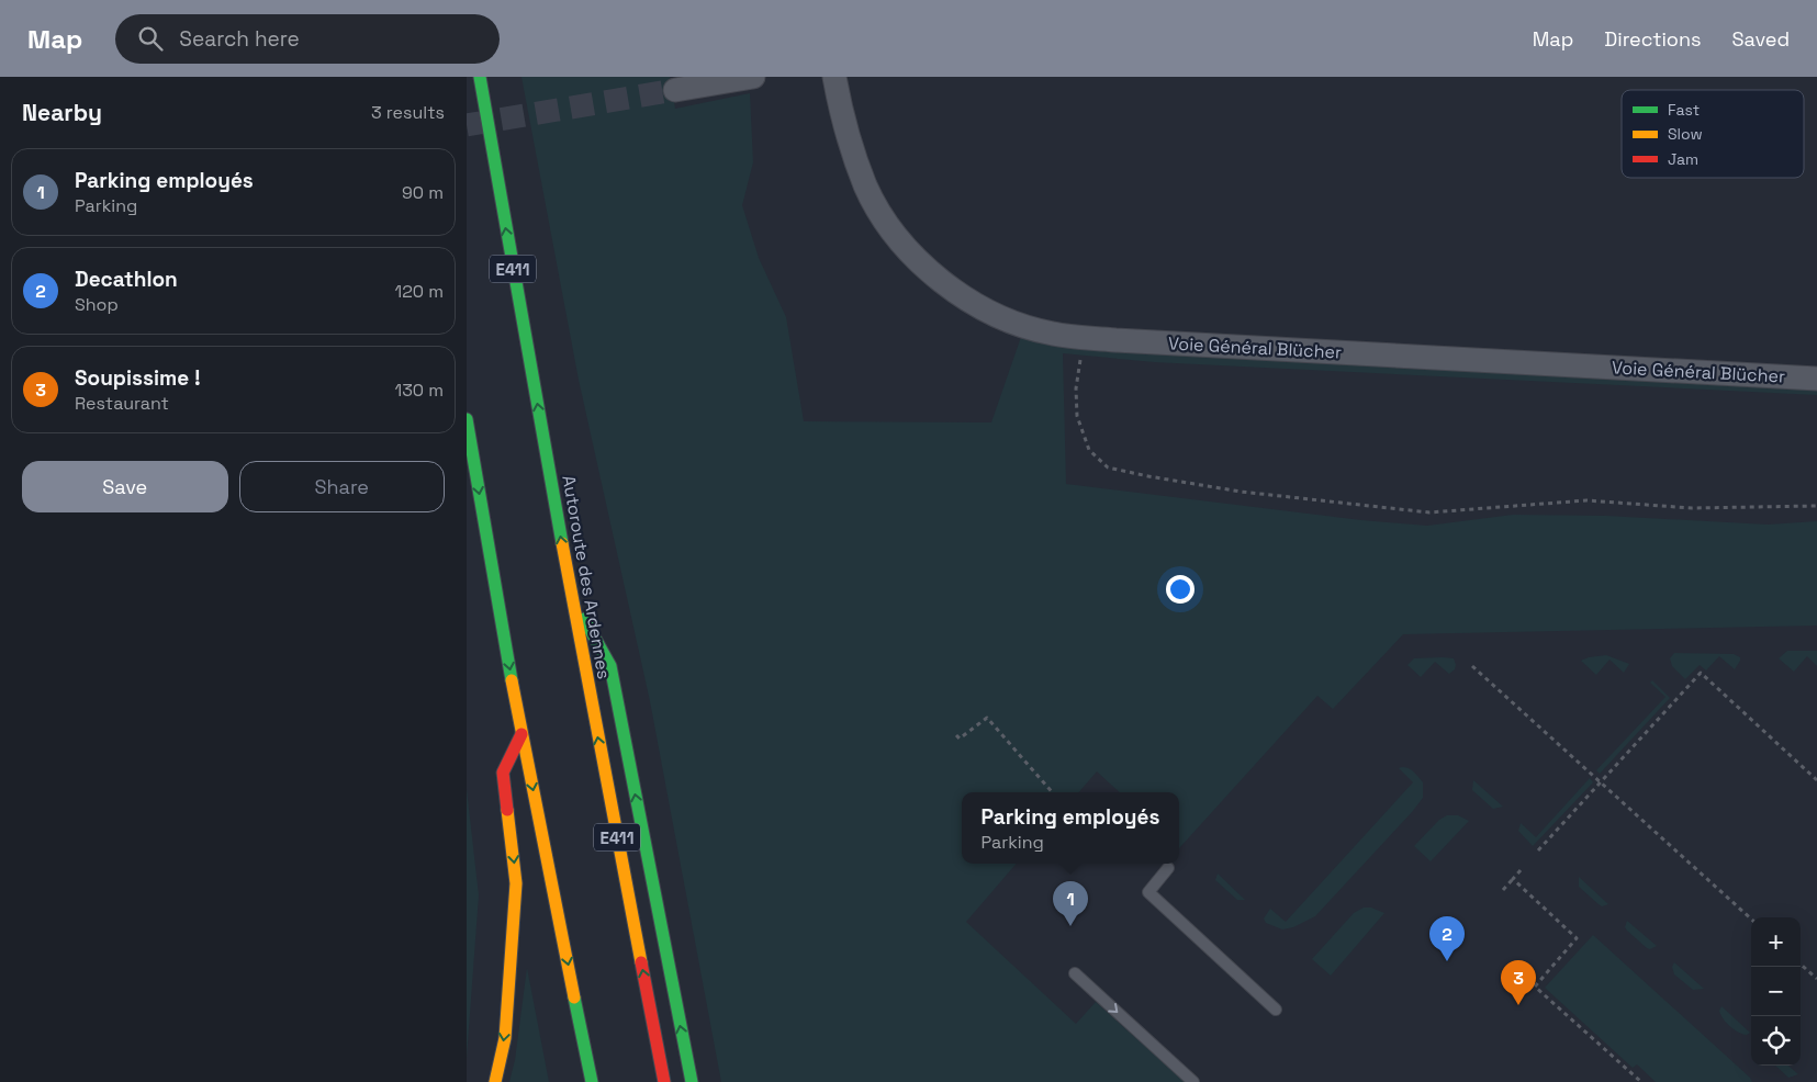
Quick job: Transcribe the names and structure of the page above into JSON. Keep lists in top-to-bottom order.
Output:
{
  "streets": {
    "highway": ["E411", "Autoroute des Ardennes"],
    "street": ["Voie Général Blücher"]
  },
  "legend": ["Fast", "Slow", "Jam"],
  "page": {
    "header": "Map",
    "search": "Search here",
    "nav": ["Map", "Directions", "Saved"],
    "heading": ["Nearby", "3 results"],
    "list": [
      {
        "mark": "1",
        "name": "Parking employés",
        "note": "Parking",
        "value": "90 m"
      },
      {
        "mark": "2",
        "name": "Decathlon",
        "note": "Shop",
        "value": "120 m"
      },
      {
        "mark": "3",
        "name": "Soupissime !",
        "note": "Restaurant",
        "value": "130 m"
      }
    ],
    "buttons": ["Save", "Share"],
    "popup": ["Parking employés", "Parking"],
    "pins": ["1", "2", "3"],
    "map_buttons": ["+", "−"]
  }
}
